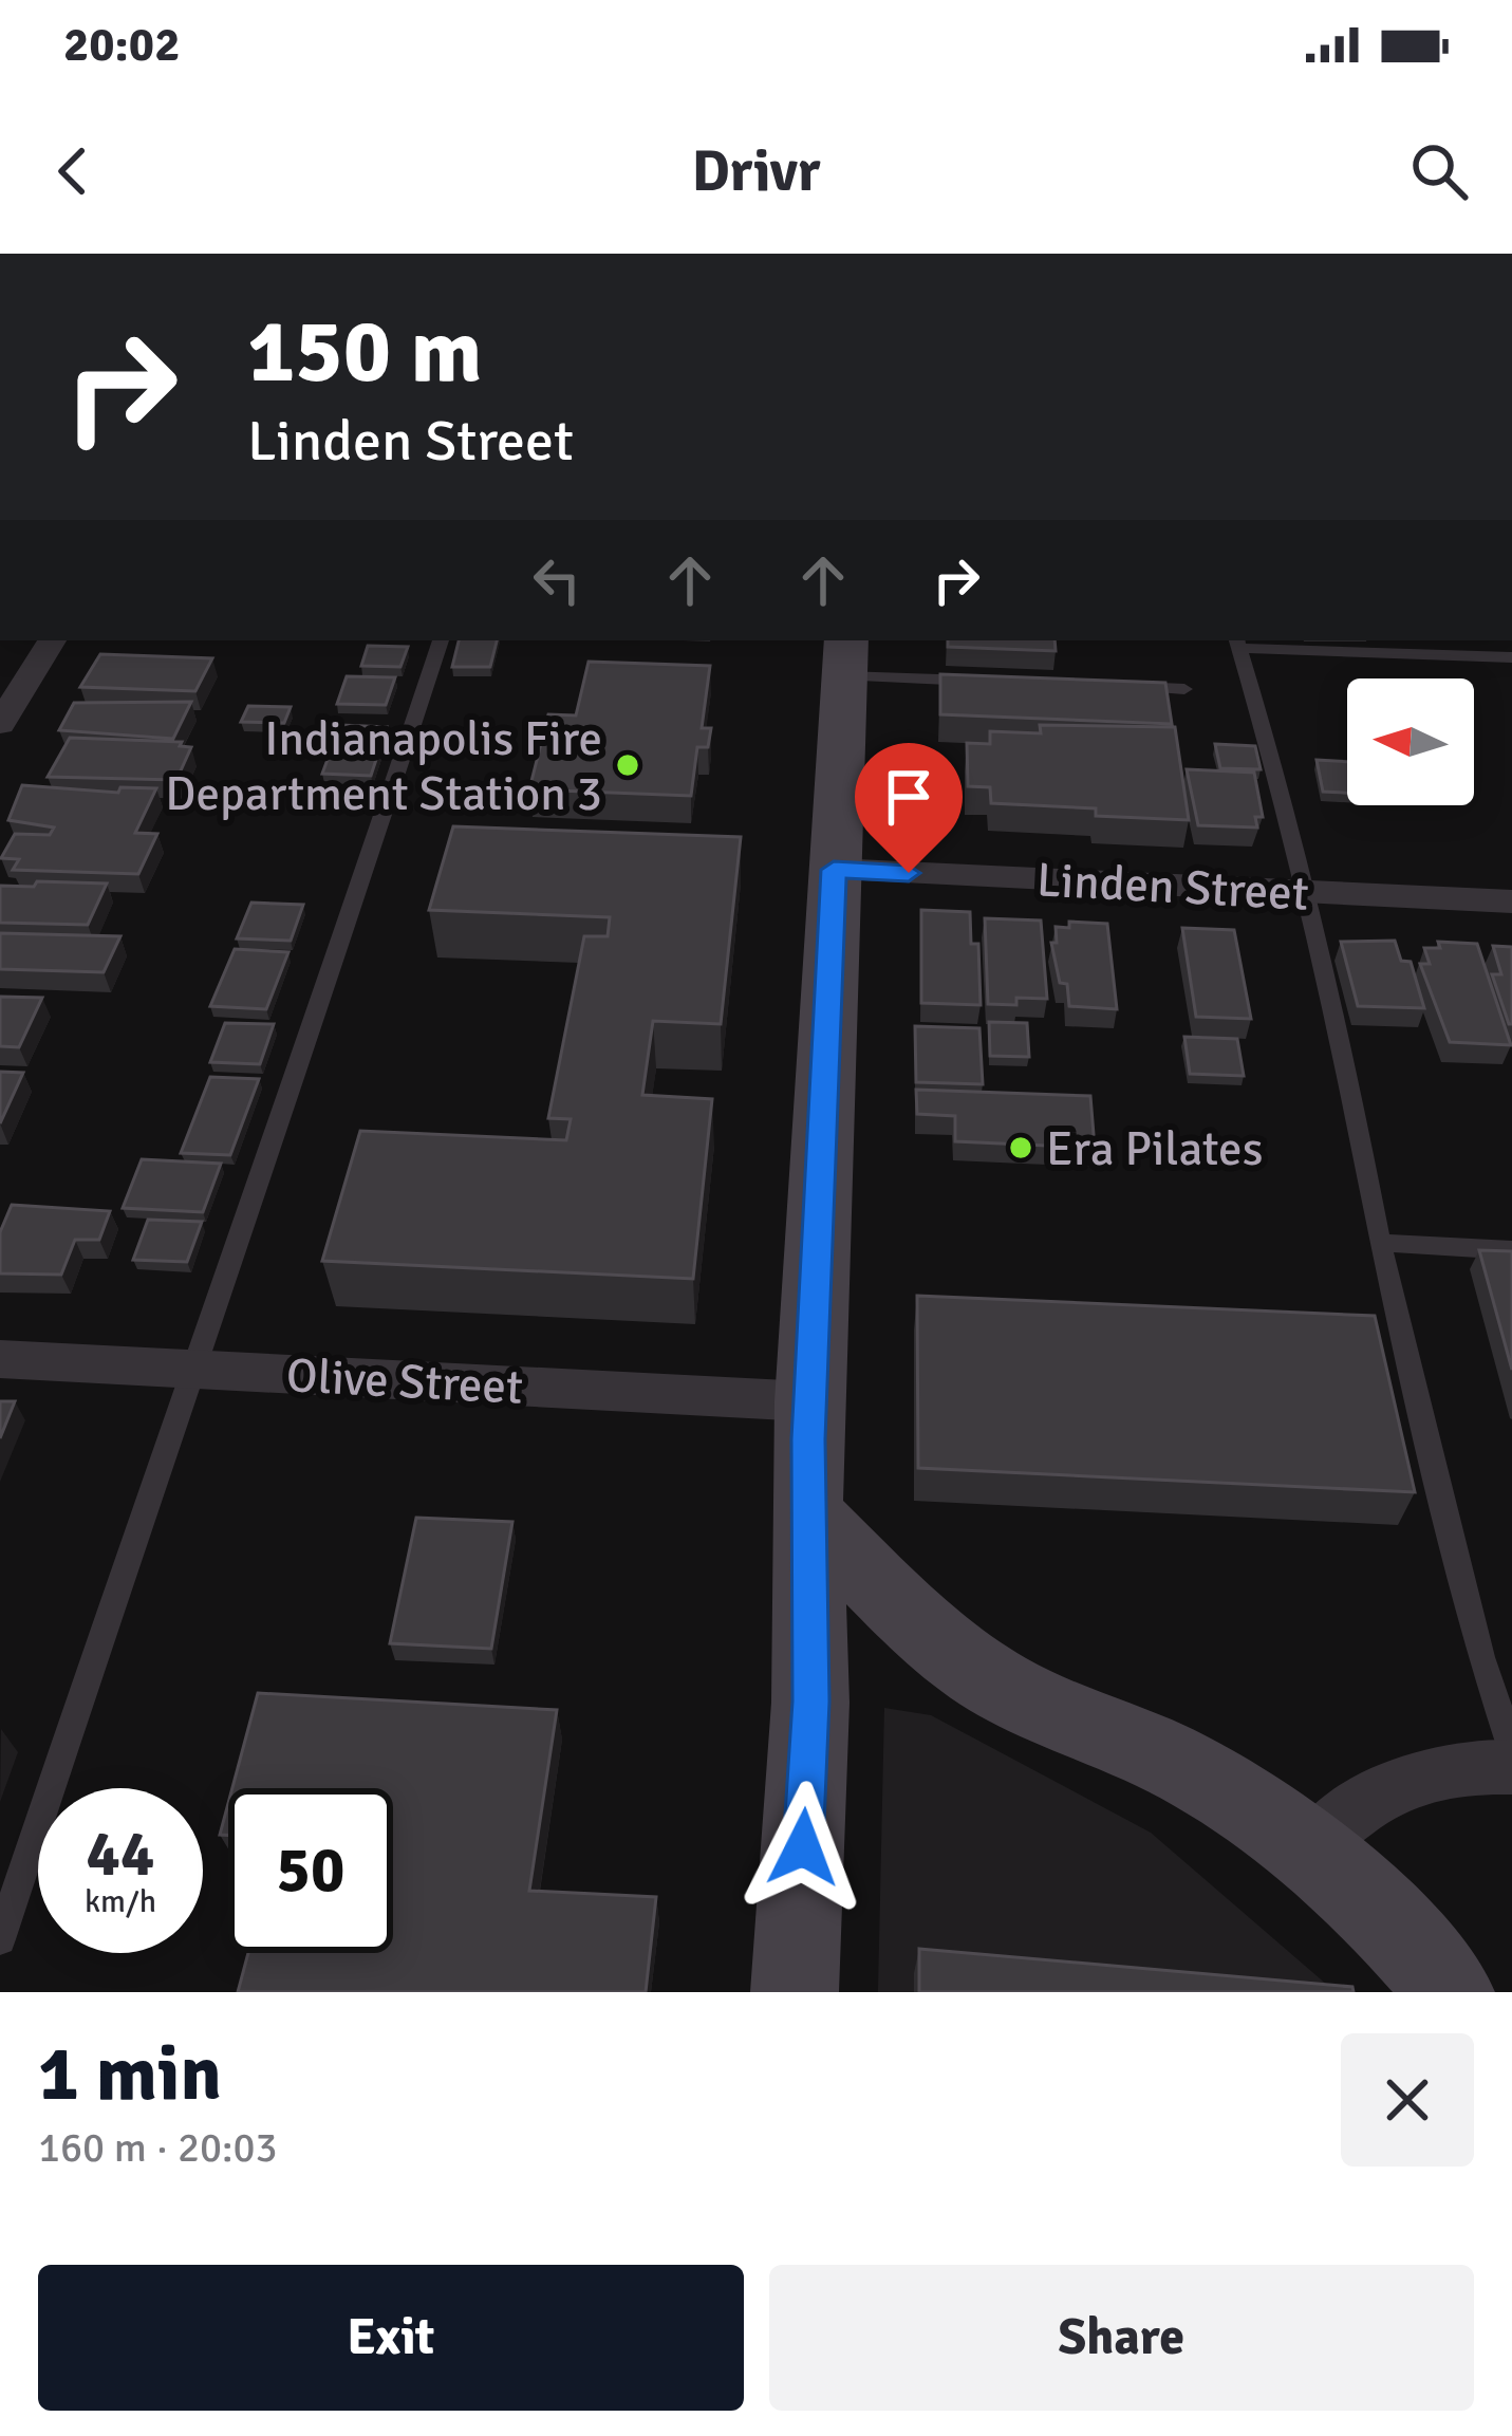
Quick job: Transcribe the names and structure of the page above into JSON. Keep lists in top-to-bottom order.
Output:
{
  "streets": {
    "street": ["Linden Street", "Olive Street"]
  },
  "places": ["Indianapolis Fire Department Station 3", "Era Pilates"],
  "north": "left",
  "page": {
    "status": "20:02",
    "header": "Drivr",
    "turn": ["150 m", "Linden Street"],
    "speed": "44 km/h",
    "limit": "50",
    "heading": ["1 min", "160 m · 20:03"],
    "buttons": ["Exit", "Share"]
  }
}
